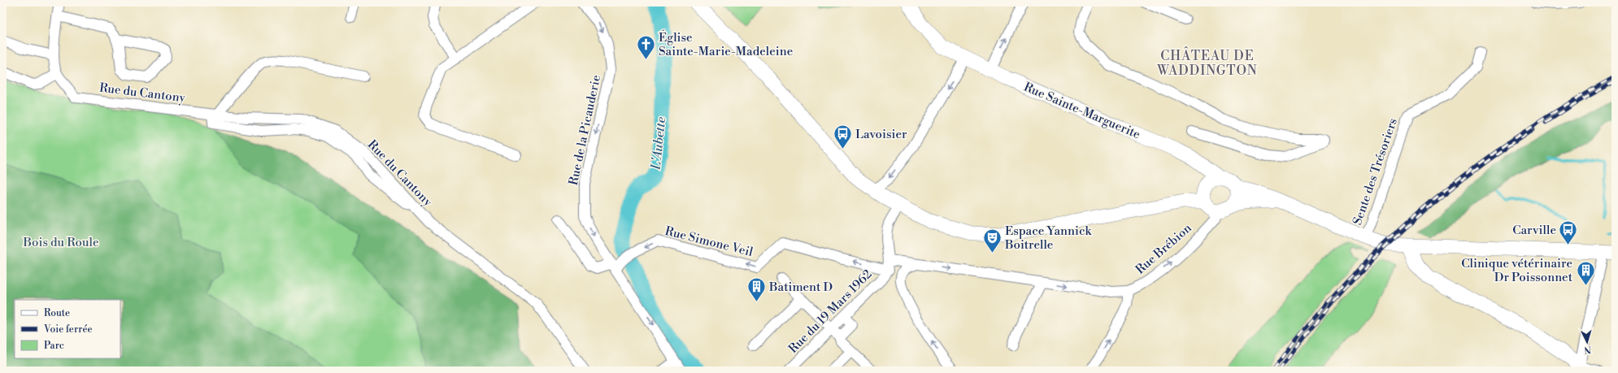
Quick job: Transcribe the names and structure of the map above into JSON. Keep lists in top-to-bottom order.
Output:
{
  "streets": {
    "main road": ["Rue Sainte-Marguerite"],
    "street": [
      "Rue du Cantony",
      "Rue de la Picauderie",
      "Sente des Trésoriers",
      "Rue Simone Veil",
      "Rue Brébion",
      "Rue du 19 Mars 1962"
    ]
  },
  "crossings": [
    ["Rue Sainte-Marguerite", "Rue Brébion"],
    ["Rue de la Picauderie", "Rue Simone Veil"],
    ["Rue Simone Veil", "Rue du 19 Mars 1962"]
  ],
  "one_way": ["Rue de la Picauderie", "Rue Simone Veil", "Rue Brébion"],
  "districts": ["CHÂTEAU DE WADDINGTON"],
  "water": ["L'Aubette"],
  "parks": ["Bois du Roule"],
  "places": {
    "church": ["Église Sainte-Marie-Madeleine"],
    "bus stop": ["Lavoisier", "Carville"],
    "theatre": ["Espace Yannick Boitrelle"],
    "building": ["Clinique vétérinaire Dr Poissonnet", "Batiment D"]
  },
  "legend": ["Route", "Voie ferrée", "Parc"],
  "north": "bottom"
}
